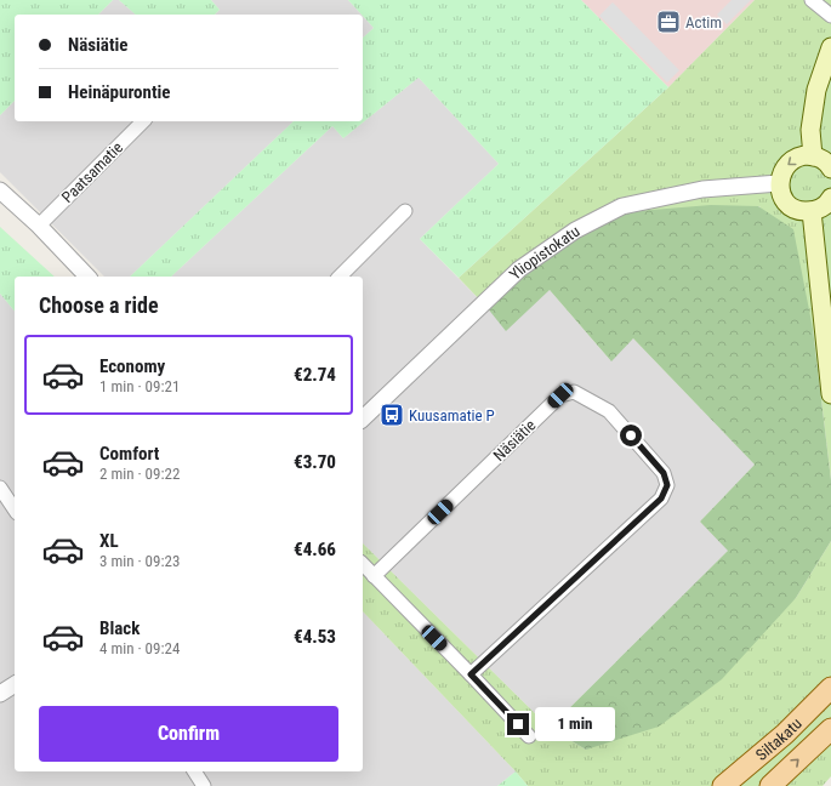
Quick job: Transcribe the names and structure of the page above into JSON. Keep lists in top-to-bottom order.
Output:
{
  "streets": {
    "main road": ["Siltakatu"],
    "street": ["Paatsamatie", "Yliopistokatu", "Näsiätie"]
  },
  "places": {
    "office": ["Actim"],
    "bus stop": ["Kuusamatie P"]
  },
  "page": {
    "banner": ["Näsiätie", "Heinäpurontie"],
    "heading": "Choose a ride",
    "list": [
      {
        "name": "Economy",
        "note": "1 min · 09:21",
        "value": "€2.74"
      },
      {
        "name": "Comfort",
        "note": "2 min · 09:22",
        "value": "€3.70"
      },
      {
        "name": "XL",
        "note": "3 min · 09:23",
        "value": "€4.66"
      },
      {
        "name": "Black",
        "note": "4 min · 09:24",
        "value": "€4.53"
      }
    ],
    "buttons": "Confirm",
    "bubble": "1 min"
  }
}
